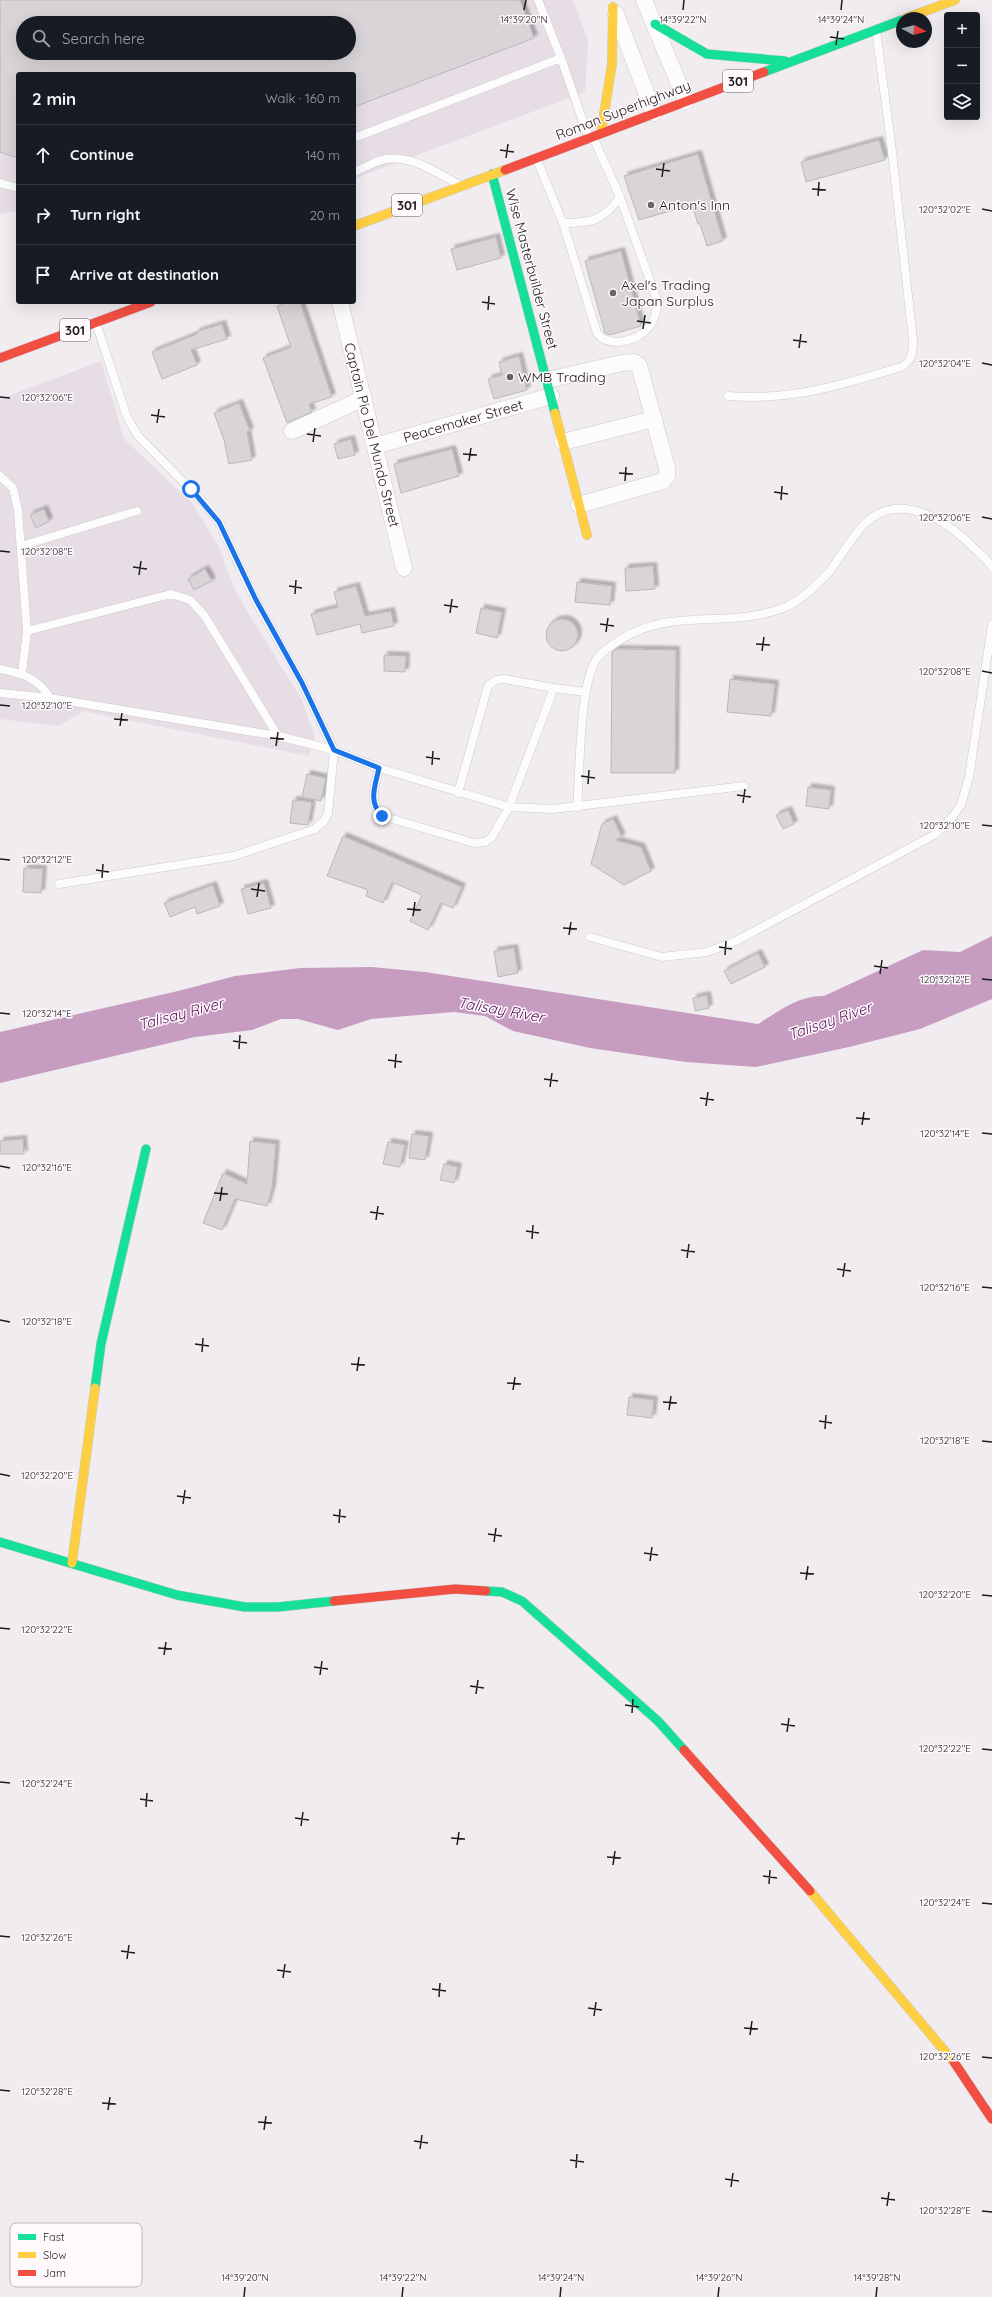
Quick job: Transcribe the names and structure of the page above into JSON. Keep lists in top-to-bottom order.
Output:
{
  "streets": {
    "street": [
      "301",
      "Roman Superhighway",
      "Wise Masterbuilder Street",
      "Peacemaker Street",
      "Captain Pio Del Mundo Street"
    ]
  },
  "crossings": [
    ["Roman Superhighway", "Wise Masterbuilder Street"],
    ["Wise Masterbuilder Street", "Peacemaker Street"],
    ["Peacemaker Street", "Captain Pio Del Mundo Street"]
  ],
  "water": ["Talisay River"],
  "places": ["Anton's Inn", "Axel's Trading Japan Surplus", "WMB Trading"],
  "legend": ["Fast", "Slow", "Jam"],
  "north": "right",
  "page": {
    "map_buttons": ["+", "−"],
    "search": "Search here",
    "heading": ["2 min", "Walk · 160 m"],
    "list": [
      ["Continue", "140 m"],
      ["Turn right", "20 m"],
      "Arrive at destination"
    ]
  },
  "coordinates": [
    "14°39'20\"N",
    "14°39'22\"N",
    "14°39'24\"N",
    "120°32'02\"E",
    "120°32'04\"E",
    "120°32'06\"E",
    "120°32'08\"E",
    "120°32'10\"E",
    "120°32'12\"E",
    "120°32'14\"E",
    "120°32'16\"E",
    "120°32'18\"E",
    "120°32'20\"E",
    "120°32'22\"E",
    "120°32'24\"E",
    "120°32'26\"E",
    "120°32'28\"E",
    "14°39'26\"N",
    "14°39'28\"N"
  ]
}
